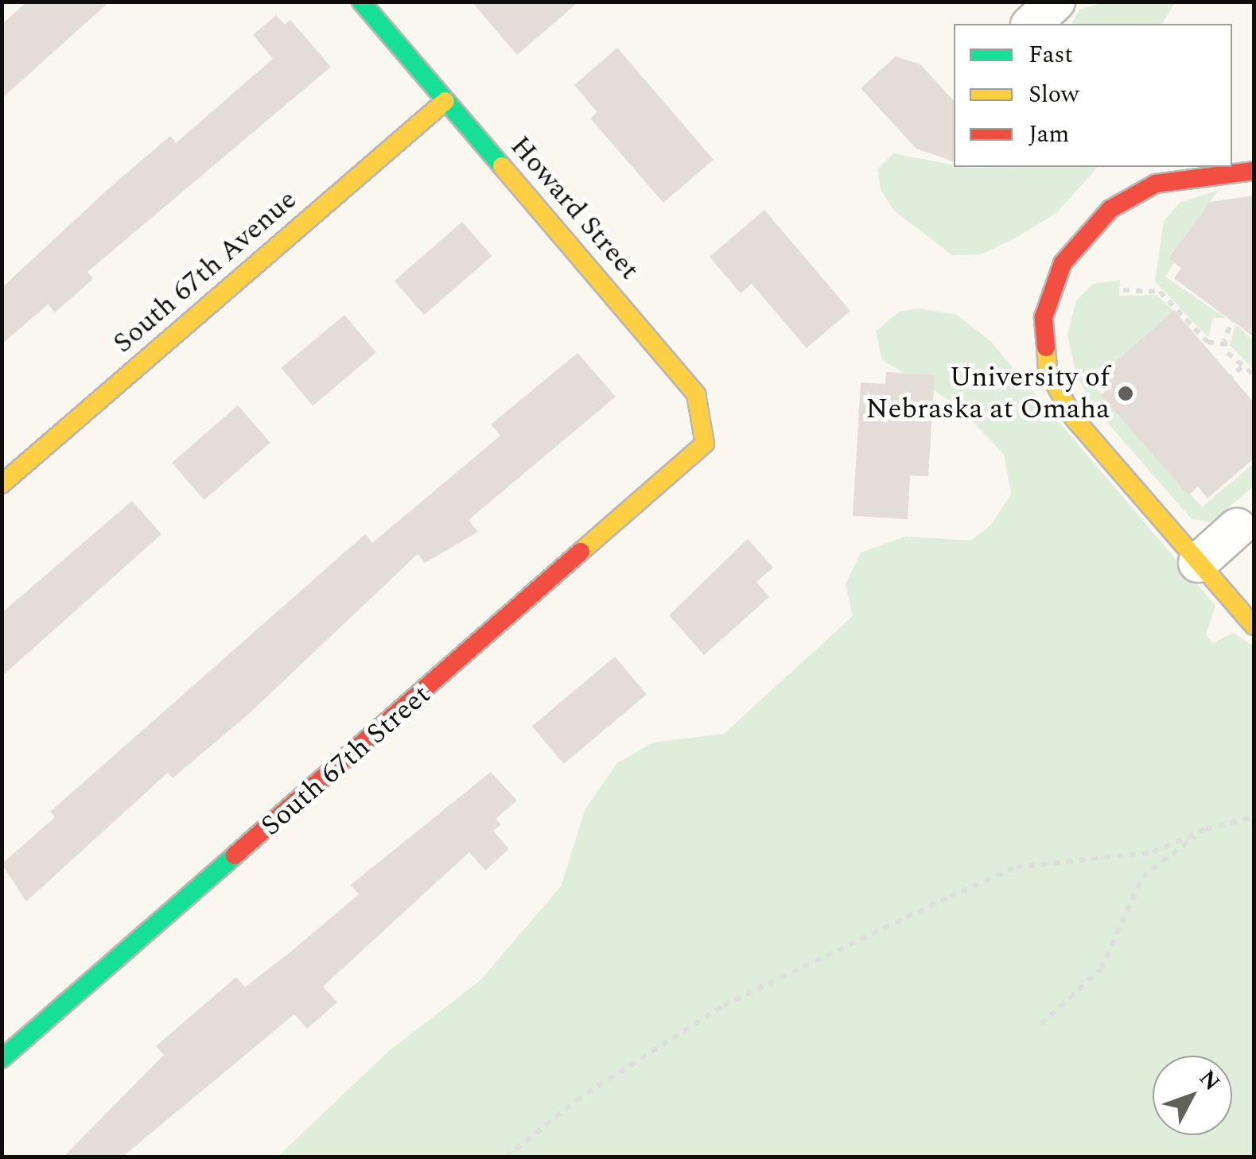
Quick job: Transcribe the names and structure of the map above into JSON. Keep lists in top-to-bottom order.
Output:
{
  "streets": {
    "street": ["Howard Street", "South 67th Avenue", "South 67th Street"]
  },
  "crossings": [
    ["Howard Street", "South 67th Avenue"],
    ["Howard Street", "South 67th Street"]
  ],
  "places": ["University of Nebraska at Omaha"],
  "legend": ["Fast", "Slow", "Jam"],
  "north": "top right"
}
